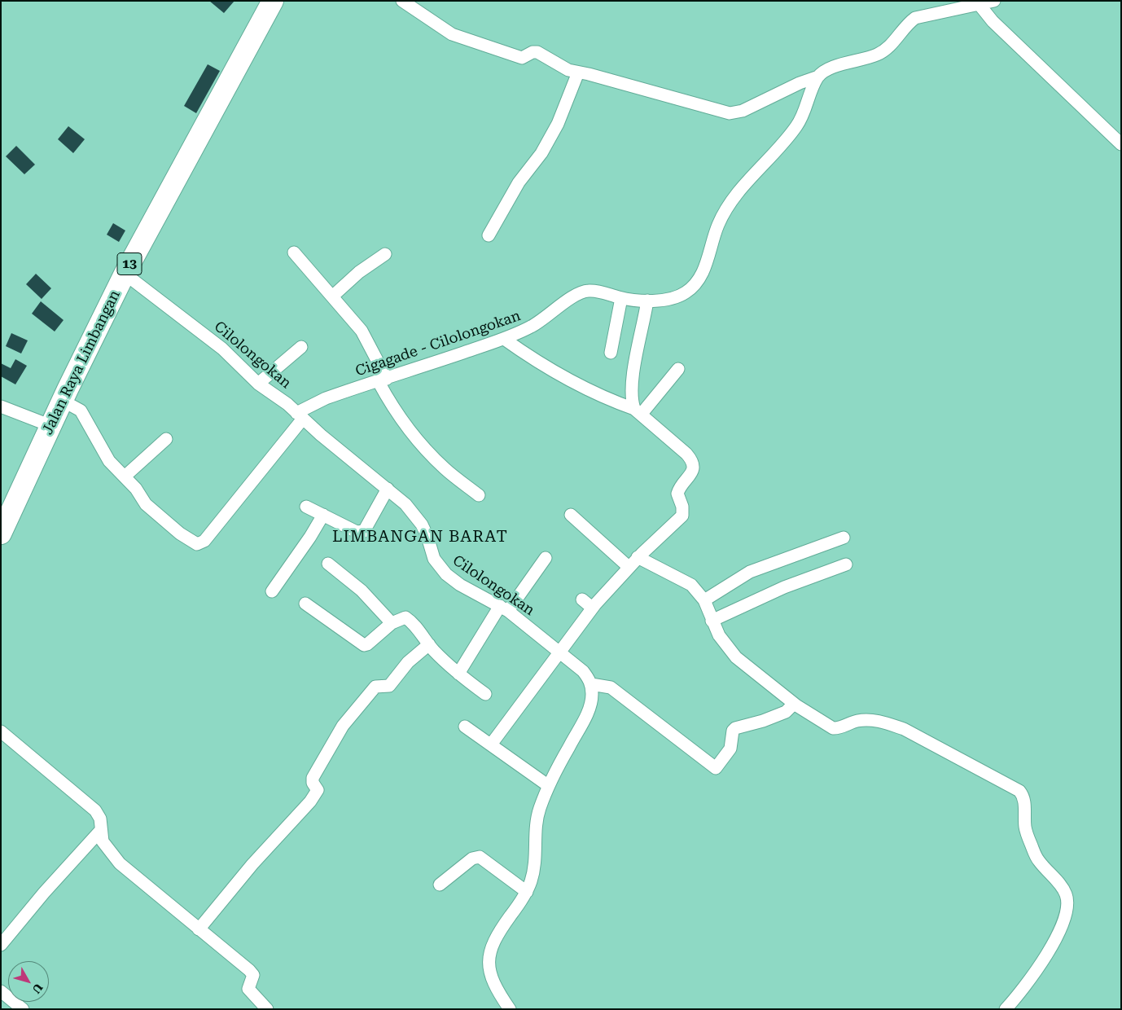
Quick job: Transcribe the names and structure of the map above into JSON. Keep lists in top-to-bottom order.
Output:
{
  "streets": {
    "highway": ["13", "Jalan Raya Limbangan"],
    "street": ["Cigagade - Cilolongokan", "Cilolongokan"]
  },
  "crossings": [
    ["Cigagade - Cilolongokan", "Cilolongokan"],
    ["Cilolongokan", "Jalan Raya Limbangan"]
  ],
  "districts": ["LIMBANGAN BARAT"],
  "north": "bottom right"
}
